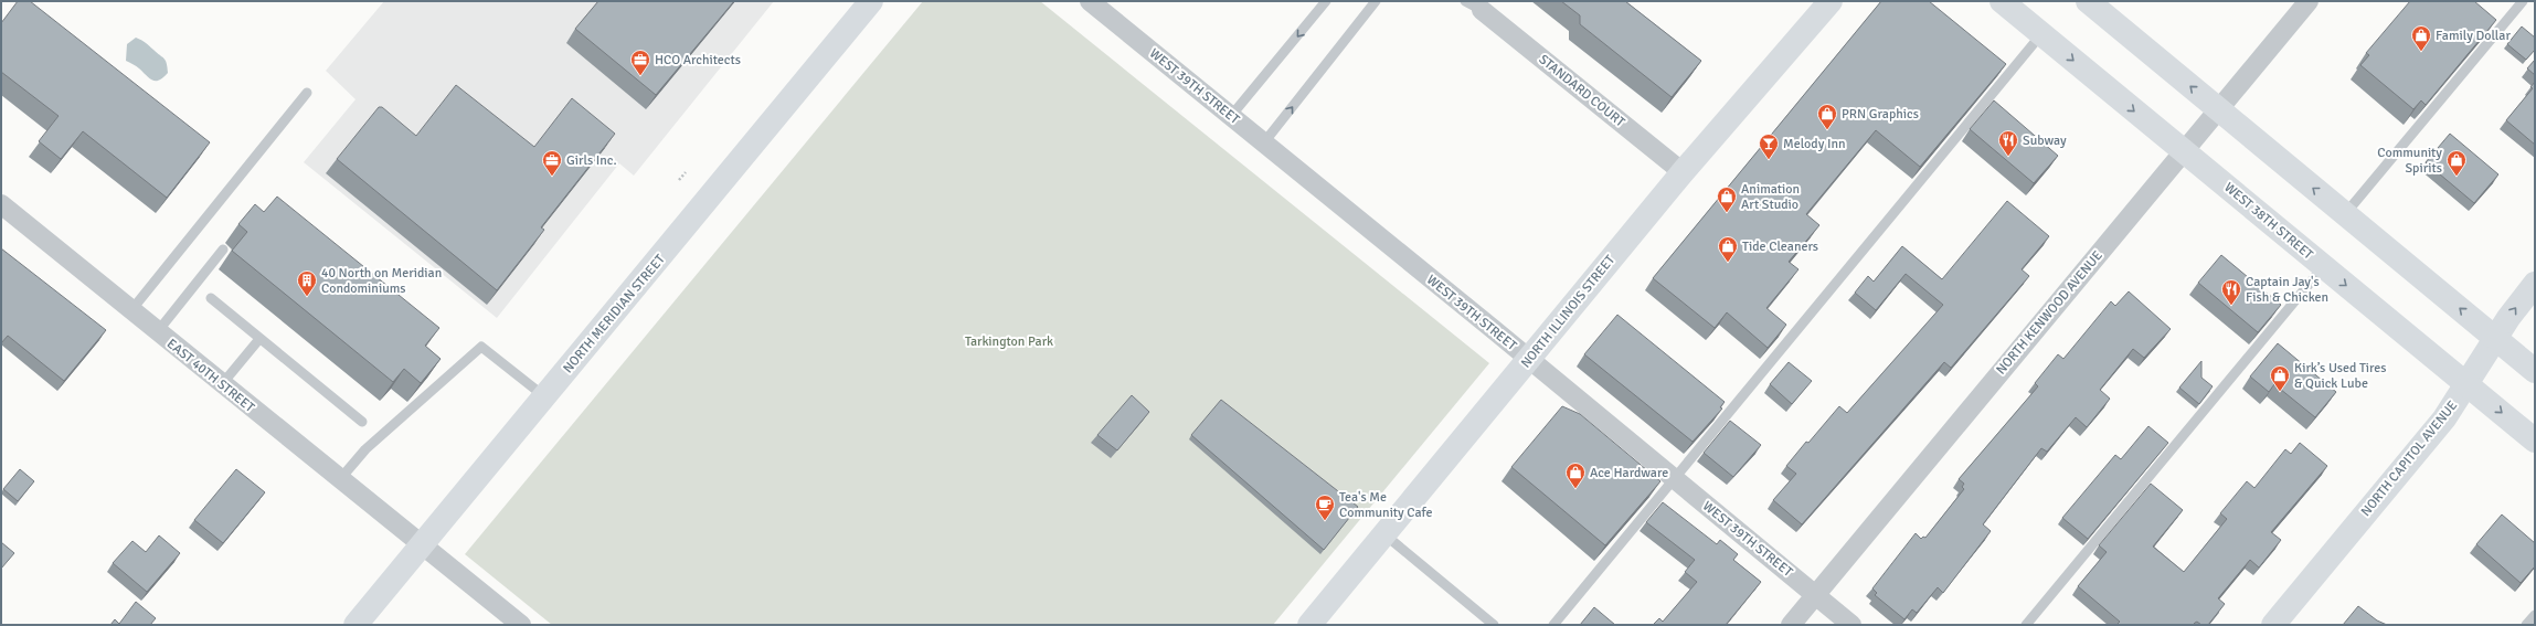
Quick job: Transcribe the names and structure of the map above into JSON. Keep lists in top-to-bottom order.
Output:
{
  "streets": {
    "main road": [
      "WEST 38TH STREET",
      "NORTH ILLINOIS STREET",
      "NORTH MERIDIAN STREET",
      "NORTH CAPITOL AVENUE"
    ],
    "street": [
      "WEST 39TH STREET",
      "STANDARD COURT",
      "NORTH KENWOOD AVENUE",
      "EAST 40TH STREET"
    ]
  },
  "crossings": [
    ["WEST 39TH STREET", "NORTH ILLINOIS STREET"],
    ["WEST 39TH STREET", "NORTH KENWOOD AVENUE"],
    ["STANDARD COURT", "NORTH ILLINOIS STREET"],
    ["WEST 38TH STREET", "NORTH KENWOOD AVENUE"],
    ["WEST 38TH STREET", "NORTH CAPITOL AVENUE"],
    ["NORTH MERIDIAN STREET", "EAST 40TH STREET"]
  ],
  "parks": ["Tarkington Park"],
  "places": {
    "shop": [
      "Family Dollar",
      "PRN Graphics",
      "Community Spirits",
      "Animation Art Studio",
      "Tide Cleaners",
      "Kirk’s Used Tires & Quick Lube",
      "Ace Hardware"
    ],
    "office": ["HCO Architects", "Girls Inc."],
    "restaurant": ["Subway", "Captain Jay's Fish & Chicken"],
    "bar": ["Melody Inn"],
    "building": ["40 North on Meridian Condominiums"],
    "cafe": ["Tea's Me Community Cafe"]
  }
}
